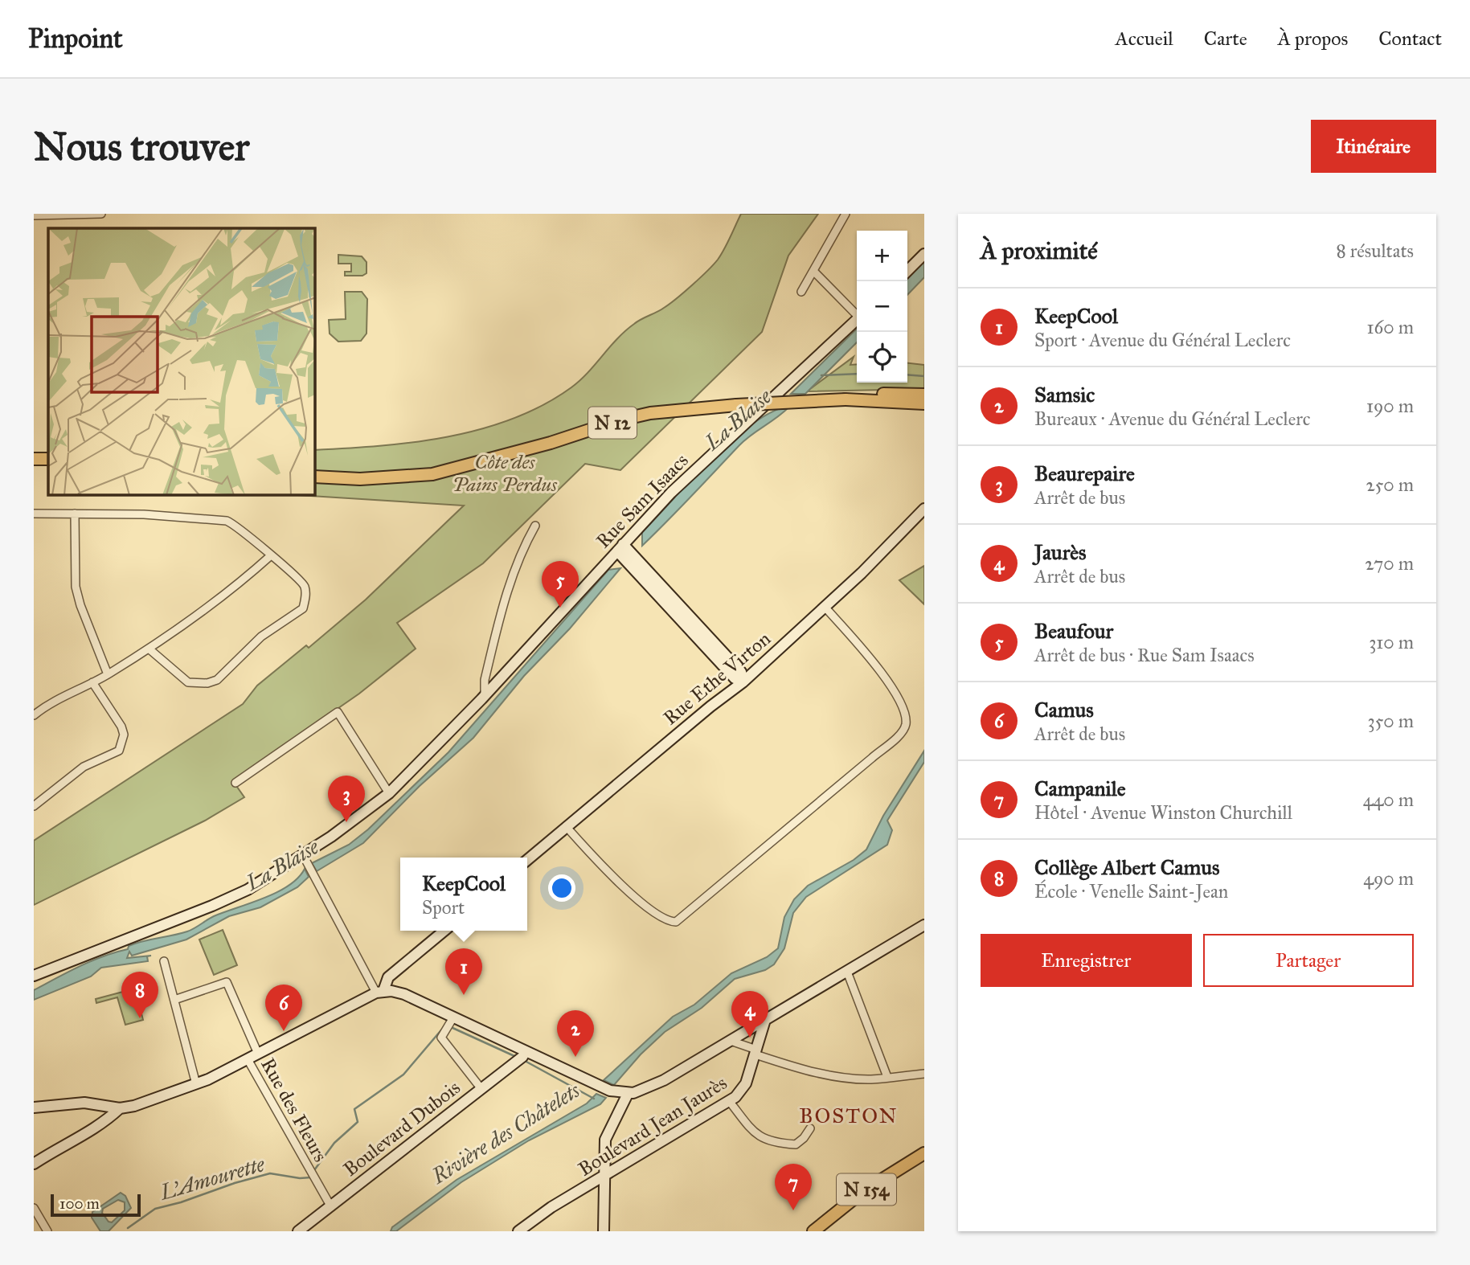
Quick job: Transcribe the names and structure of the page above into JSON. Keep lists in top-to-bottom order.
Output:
{
  "streets": {
    "main road": [
      "N 12",
      "Rue Sam Isaacs",
      "Rue Ethe Virton",
      "Boulevard Jean Jaurès",
      "Boulevard Dubois",
      "N 154"
    ],
    "street": ["Rue des Fleurs"]
  },
  "crossings": [
    ["Rue des Fleurs", "Boulevard Dubois"]
  ],
  "districts": ["BOSTON"],
  "water": ["La Blaise", "Rivière des Châtelets", "L'Amourette"],
  "parks": ["Côte des Pains Perdus"],
  "scale_bar": "100 m",
  "page": {
    "header": "Pinpoint",
    "nav": [
      "Accueil",
      "Carte",
      "À propos",
      "Contact"
    ],
    "buttons": [
      "Itinéraire",
      ["Enregistrer", "Partager"]
    ],
    "title": "Nous trouver",
    "heading": ["À proximité", "8 résultats"],
    "map_buttons": ["+", "−"],
    "list": [
      {
        "mark": "1",
        "name": "KeepCool",
        "note": "Sport · Avenue du Général Leclerc",
        "value": "160 m"
      },
      {
        "mark": "2",
        "name": "Samsic",
        "note": "Bureaux · Avenue du Général Leclerc",
        "value": "190 m"
      },
      {
        "mark": "3",
        "name": "Beaurepaire",
        "note": "Arrêt de bus",
        "value": "250 m"
      },
      {
        "mark": "4",
        "name": "Jaurès",
        "note": "Arrêt de bus",
        "value": "270 m"
      },
      {
        "mark": "5",
        "name": "Beaufour",
        "note": "Arrêt de bus · Rue Sam Isaacs",
        "value": "310 m"
      },
      {
        "mark": "6",
        "name": "Camus",
        "note": "Arrêt de bus",
        "value": "350 m"
      },
      {
        "mark": "7",
        "name": "Campanile",
        "note": "Hôtel · Avenue Winston Churchill",
        "value": "440 m"
      },
      {
        "mark": "8",
        "name": "Collège Albert Camus",
        "note": "École · Venelle Saint-Jean",
        "value": "490 m"
      }
    ],
    "pins": [
      "5",
      "3",
      "1",
      "8",
      "6",
      "4",
      "2",
      "7"
    ],
    "popup": ["KeepCool", "Sport"],
    "scale": "100 m"
  }
}
